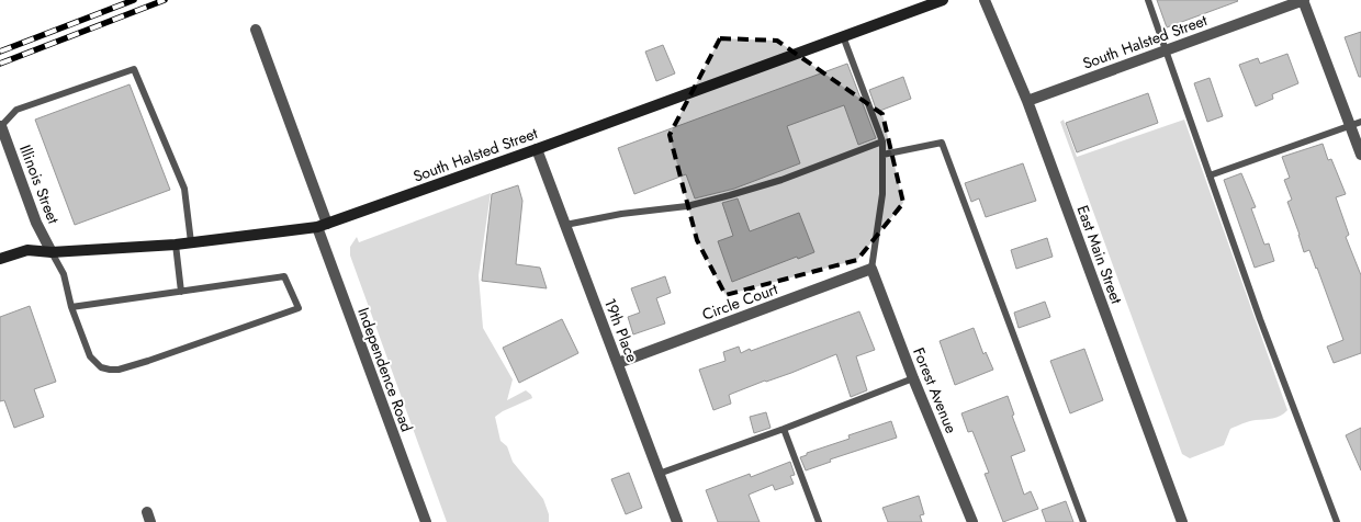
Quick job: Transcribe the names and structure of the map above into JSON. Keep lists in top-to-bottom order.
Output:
{
  "streets": {
    "street": [
      "South Halsted Street",
      "Illinois Street",
      "East Main Street",
      "Circle Court",
      "19th Place",
      "Independence Road",
      "Forest Avenue"
    ]
  },
  "crossings": [
    ["South Halsted Street", "Illinois Street"],
    ["South Halsted Street", "East Main Street"],
    ["South Halsted Street", "19th Place"],
    ["South Halsted Street", "Independence Road"],
    ["Circle Court", "19th Place"],
    ["Circle Court", "Forest Avenue"]
  ]
}
